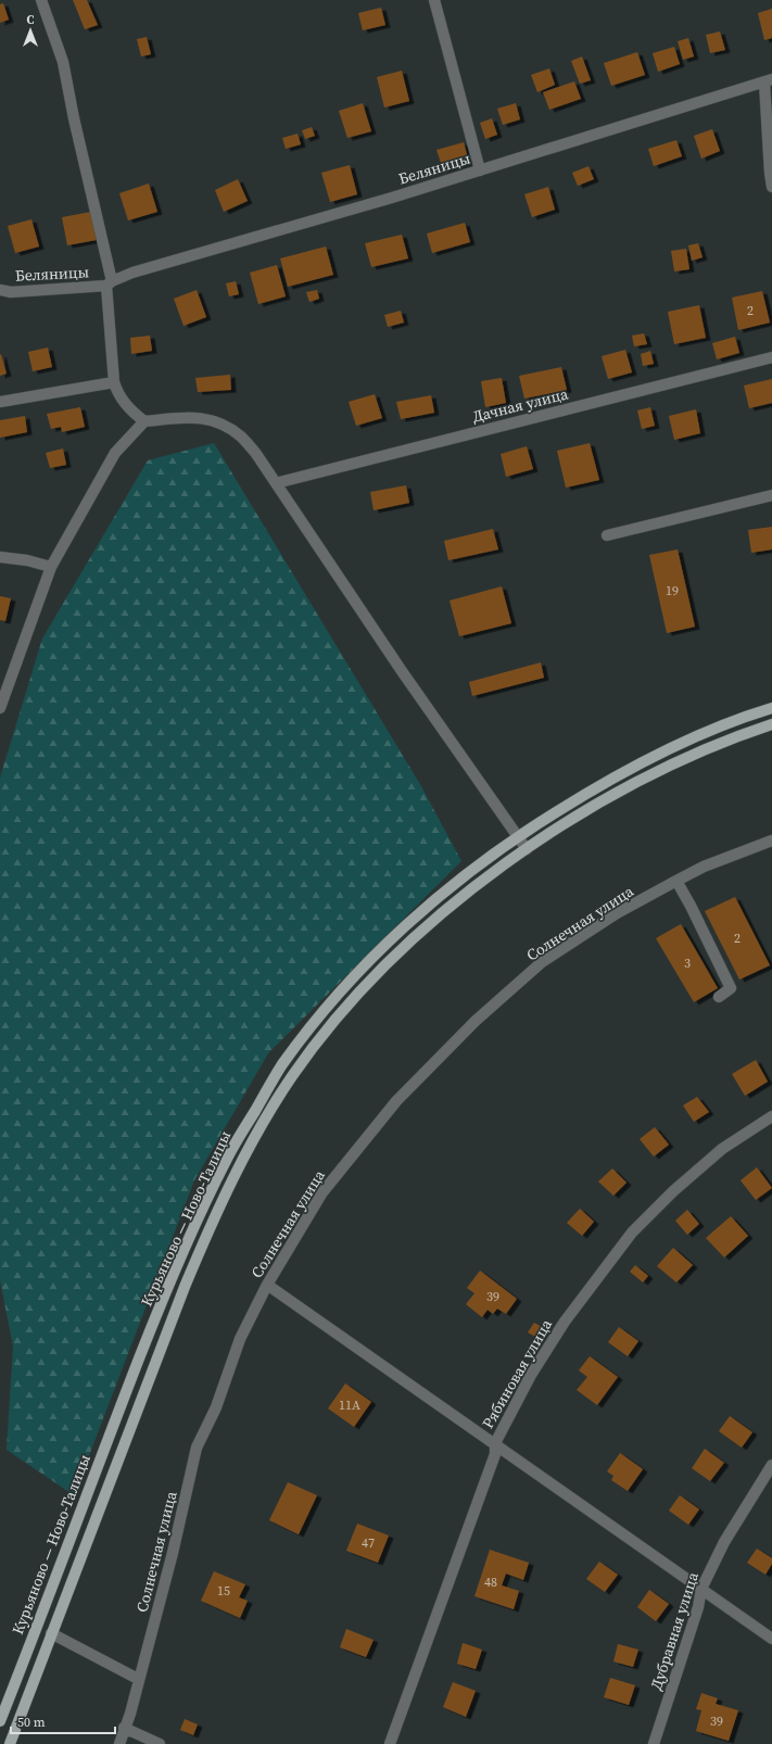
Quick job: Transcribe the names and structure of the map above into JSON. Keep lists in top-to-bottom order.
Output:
{
  "streets": {
    "main road": ["Курьяново — Ново-Талицы"],
    "street": [
      "Беляницы",
      "Дачная улица",
      "Солнечная улица",
      "Рябиновая улица",
      "Дубравная улица"
    ]
  },
  "house_numbers": [
    "2",
    "19",
    "2",
    "3",
    "39",
    "11А",
    "47",
    "48",
    "15",
    "39"
  ],
  "scale_bar": "50 m",
  "north": "top"
}
